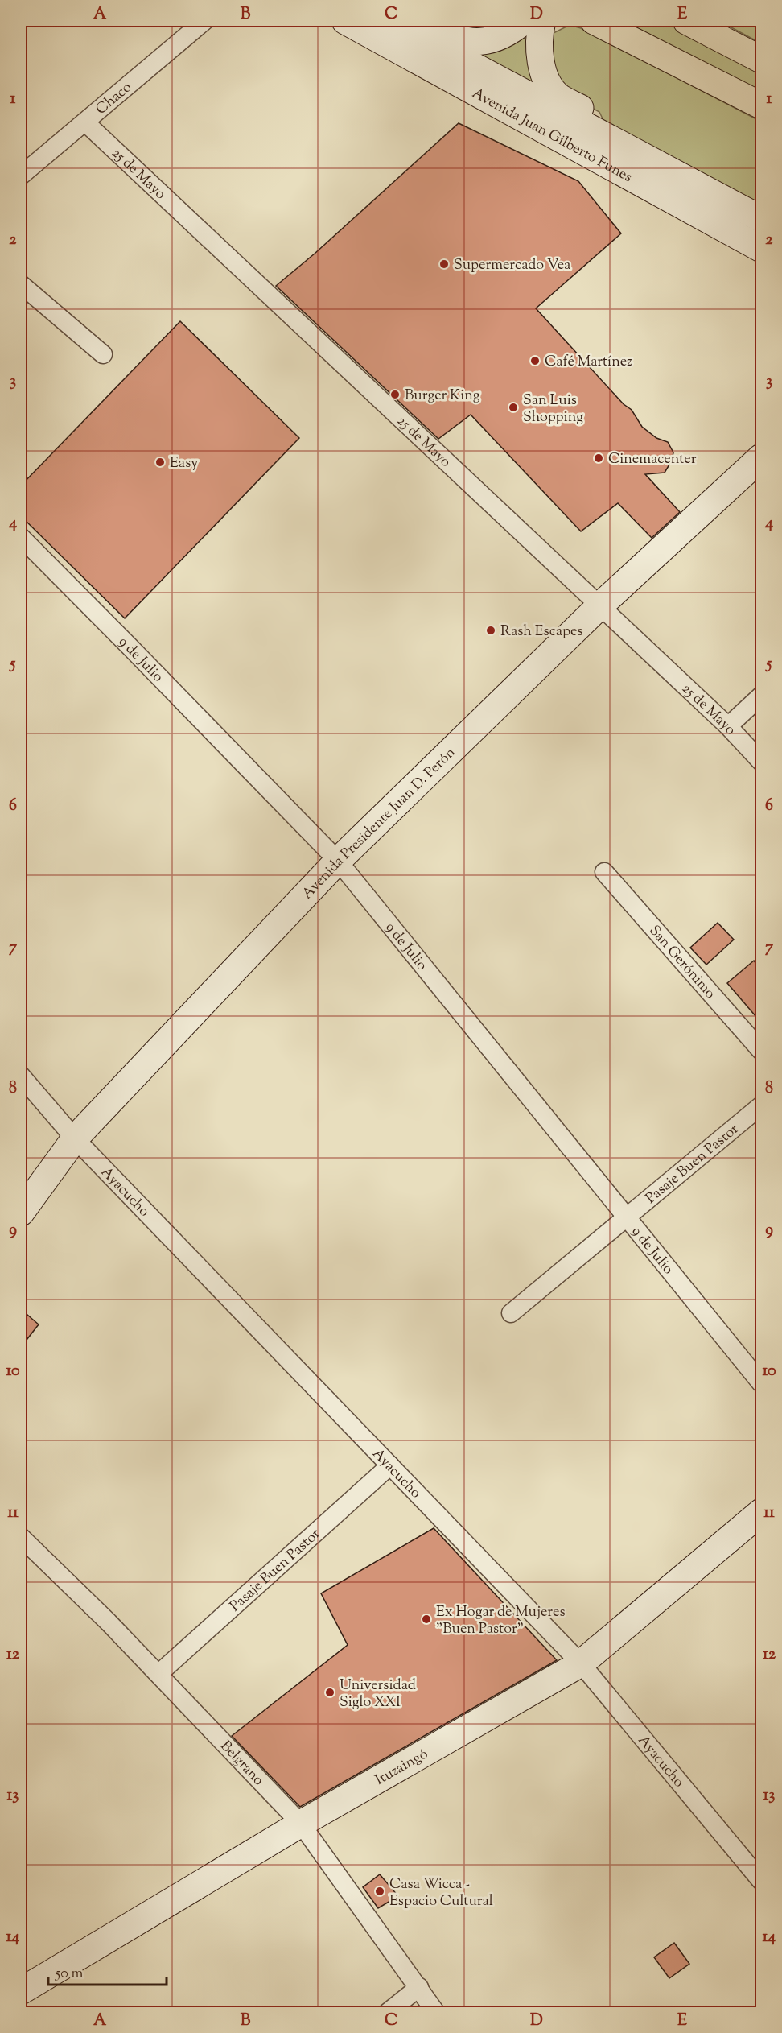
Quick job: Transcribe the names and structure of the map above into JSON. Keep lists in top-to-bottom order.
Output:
{
  "streets": {
    "street": [
      "Chaco",
      "Avenida Juan Gilberto Funes",
      "25 de Mayo",
      "9 de Julio",
      "Avenida Presidente Juan D. Perón",
      "San Gerónimo",
      "Pasaje Buen Pastor",
      "Ayacucho",
      "Belgrano",
      "Ituzaingó"
    ]
  },
  "crossings": [
    ["Chaco", "25 de Mayo"],
    ["25 de Mayo", "Avenida Presidente Juan D. Perón"],
    ["9 de Julio", "Avenida Presidente Juan D. Perón"],
    ["9 de Julio", "Pasaje Buen Pastor"],
    ["Avenida Presidente Juan D. Perón", "Ayacucho"],
    ["Pasaje Buen Pastor", "Ayacucho"],
    ["Pasaje Buen Pastor", "Belgrano"],
    ["Ayacucho", "Ituzaingó"],
    ["Belgrano", "Ituzaingó"]
  ],
  "places": [
    "Supermercado Vea",
    "Café Martínez",
    "Burger King",
    "San Luis Shopping",
    "Cinemacenter",
    "Easy",
    "Rash Escapes",
    "Ex Hogar de Mujeres \"Buen Pastor\"",
    "Universidad Siglo XXI",
    "Casa Wicca - Espacio Cultural"
  ],
  "scale_bar": "50 m",
  "grid": {
    "columns": [
      "A",
      "B",
      "C",
      "D",
      "E"
    ],
    "rows": [
      "1",
      "2",
      "3",
      "4",
      "5",
      "6",
      "7",
      "8",
      "9",
      "10",
      "11",
      "12",
      "13",
      "14"
    ]
  }
}
